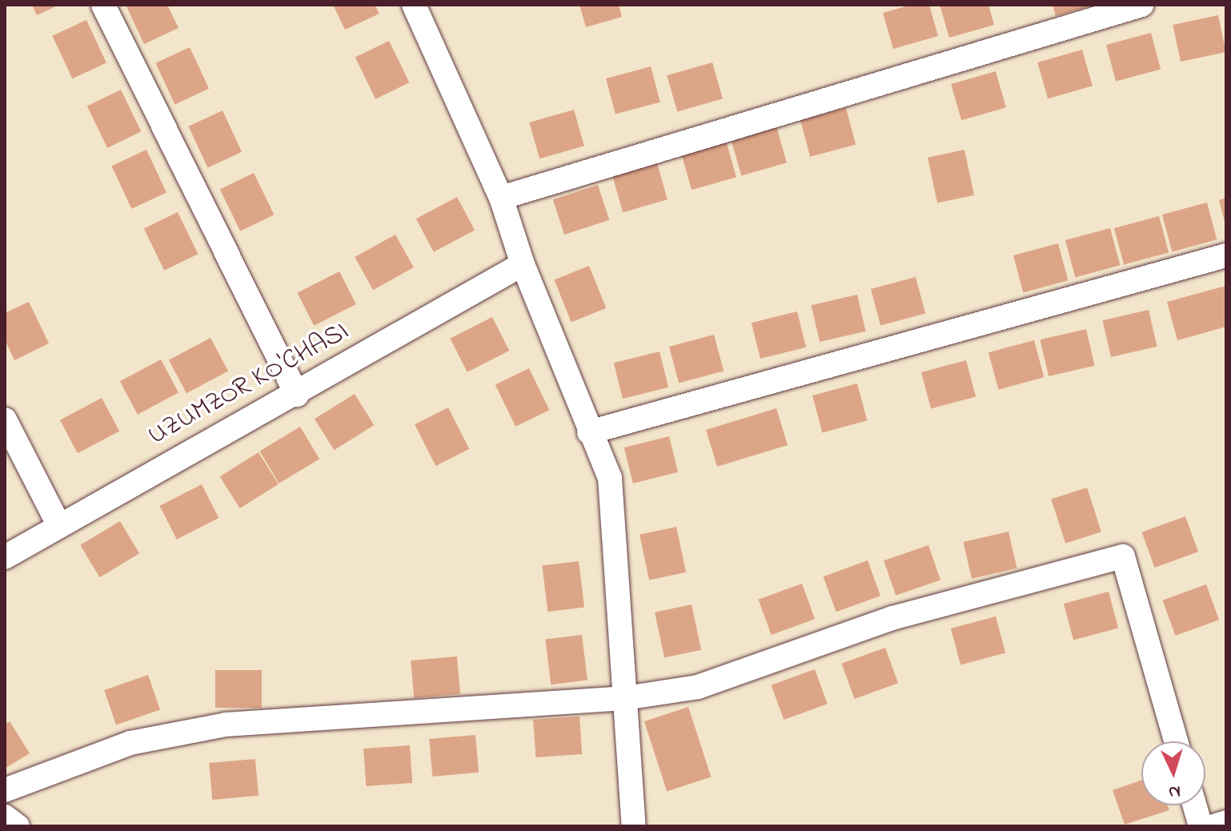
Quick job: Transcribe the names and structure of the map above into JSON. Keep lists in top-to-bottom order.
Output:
{
  "streets": {
    "street": ["UZUMZOR KO'CHASI"]
  },
  "north": "bottom"
}
